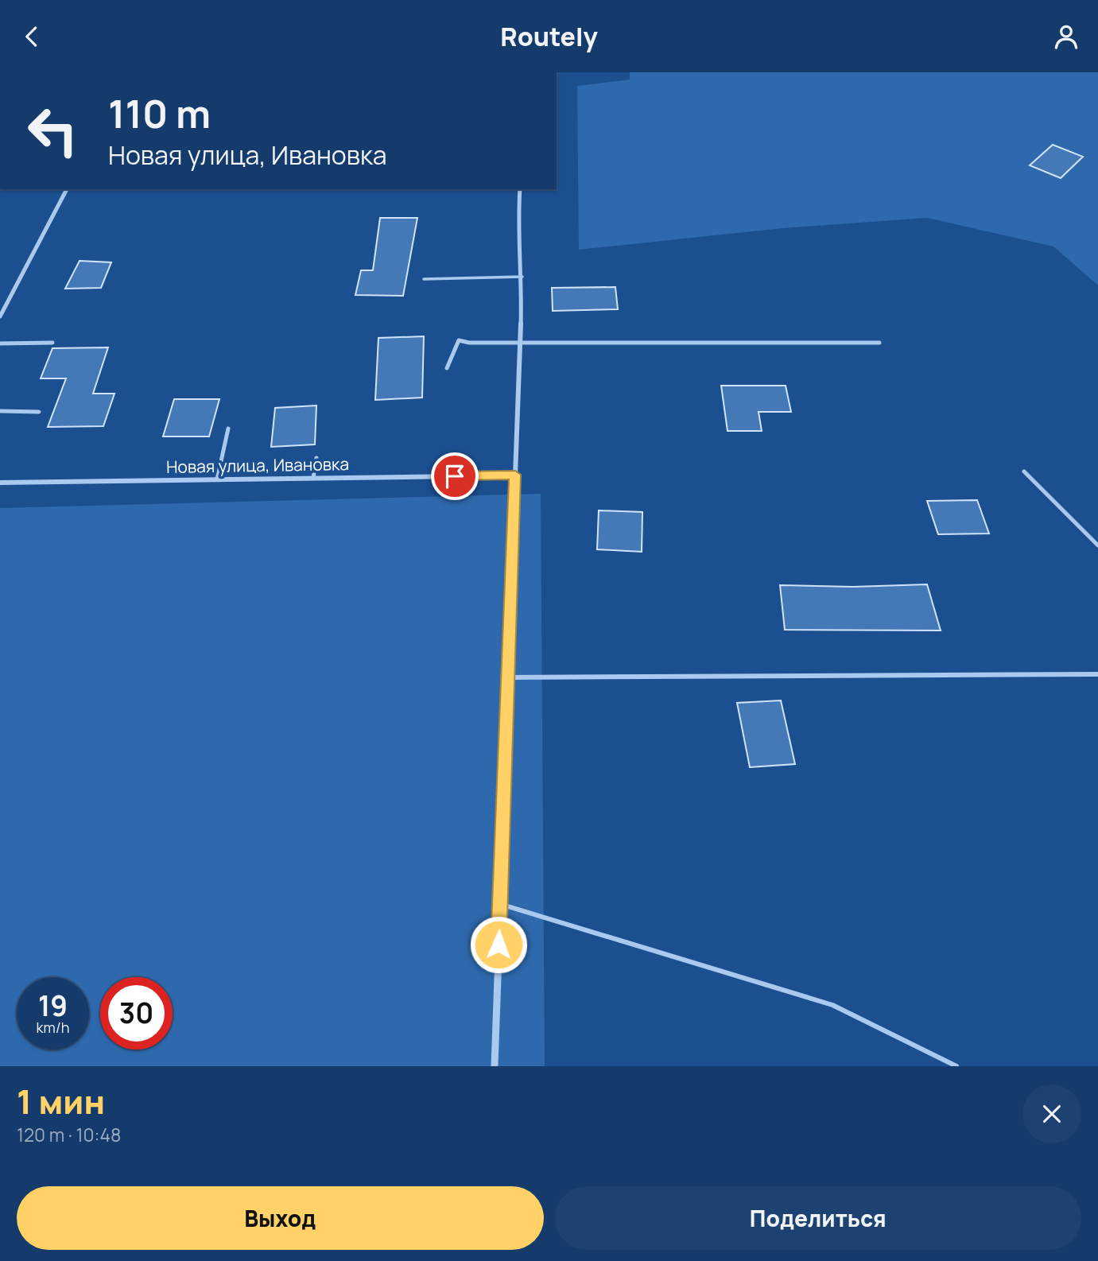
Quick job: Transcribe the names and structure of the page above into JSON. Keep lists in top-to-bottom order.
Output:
{
  "streets": {
    "street": ["Новая улица, Ивановка"]
  },
  "page": {
    "header": "Routely",
    "turn": ["110 m", "Новая улица, Ивановка"],
    "speed": "19 km/h",
    "limit": "30",
    "heading": ["1 мин", "120 m · 10:48"],
    "buttons": ["Выход", "Поделиться"]
  }
}
